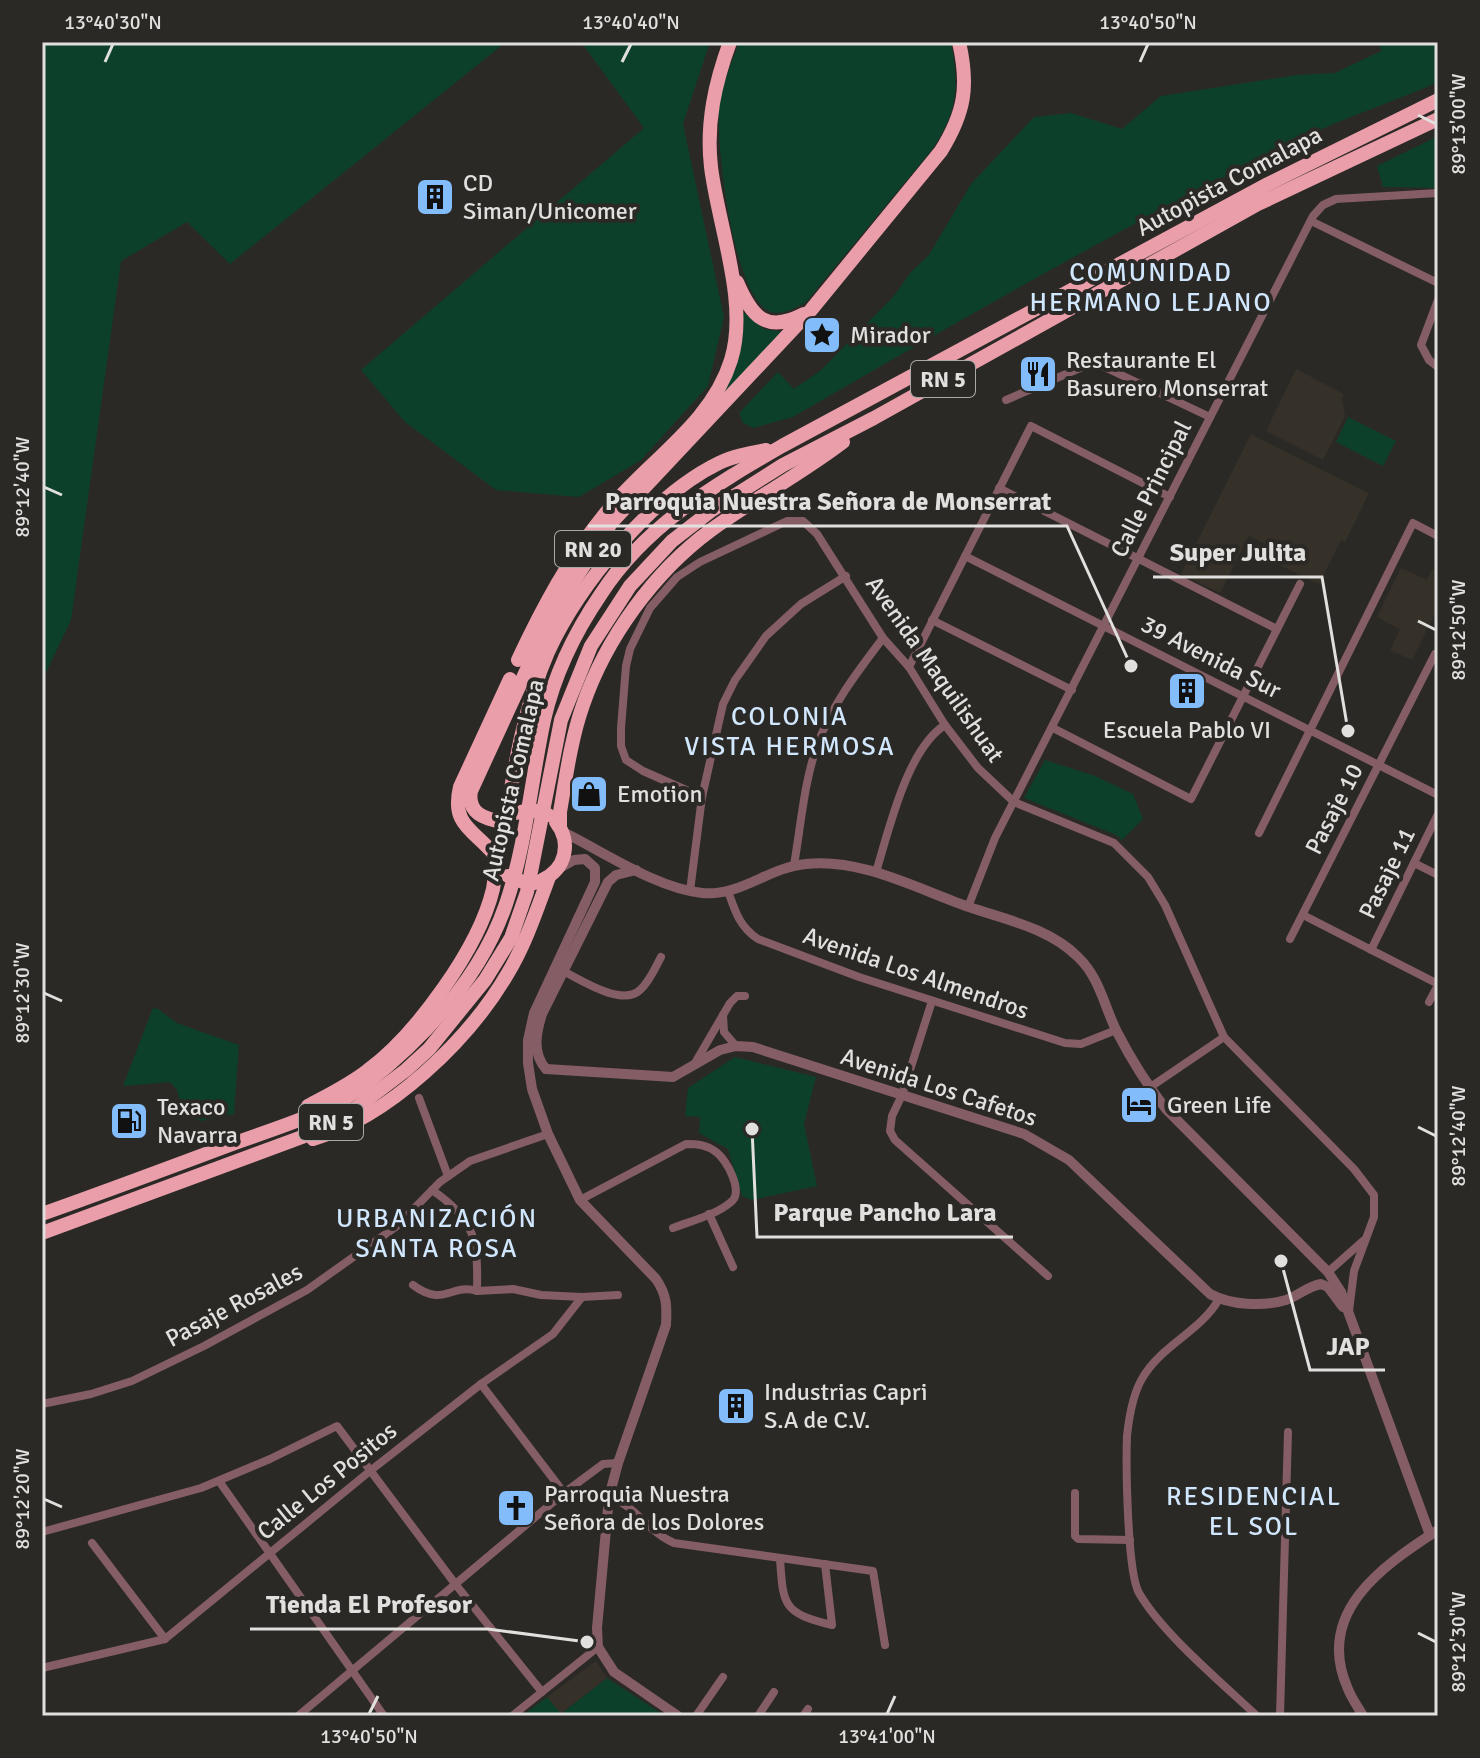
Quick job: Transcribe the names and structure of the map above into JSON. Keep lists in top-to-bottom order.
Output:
{
  "streets": {
    "highway": ["Autopista Comalapa", "RN 5", "RN 20"],
    "street": [
      "Calle Principal",
      "39 Avenida Sur",
      "Avenida Maquilishuat",
      "Pasaje 10",
      "Pasaje 11",
      "Avenida Los Almendros",
      "Avenida Los Cafetos",
      "Pasaje Rosales",
      "Calle Los Positos"
    ]
  },
  "crossings": [
    ["Calle Principal", "39 Avenida Sur"],
    ["Calle Principal", "Avenida Maquilishuat"],
    ["39 Avenida Sur", "Pasaje 10"]
  ],
  "districts": [
    "COMUNIDAD HERMANO LEJANO",
    "COLONIA VISTA HERMOSA",
    "URBANIZACIÓN SANTA ROSA",
    "RESIDENCIAL EL SOL"
  ],
  "places": {
    "building": ["CD Siman/Unicomer", "Escuela Pablo VI", "Industrias Capri S.A de C.V."],
    "place": ["Mirador"],
    "restaurant": ["Restaurante El Basurero Monserrat"],
    "other": [
      "Parroquia Nuestra Señora de Monserrat",
      "Super Julita",
      "Parque Pancho Lara",
      "JAP",
      "Tienda El Profesor"
    ],
    "shop": ["Emotion"],
    "hotel": ["Green Life"],
    "fuel station": ["Texaco Navarra"],
    "church": ["Parroquia Nuestra Señora de los Dolores"]
  },
  "coordinates": [
    "13°40'30\"N",
    "13°40'40\"N",
    "13°40'50\"N",
    "89°13'00\"W",
    "89°12'40\"W",
    "89°12'50\"W",
    "89°12'30\"W",
    "89°12'20\"W",
    "13°41'00\"N"
  ]
}
